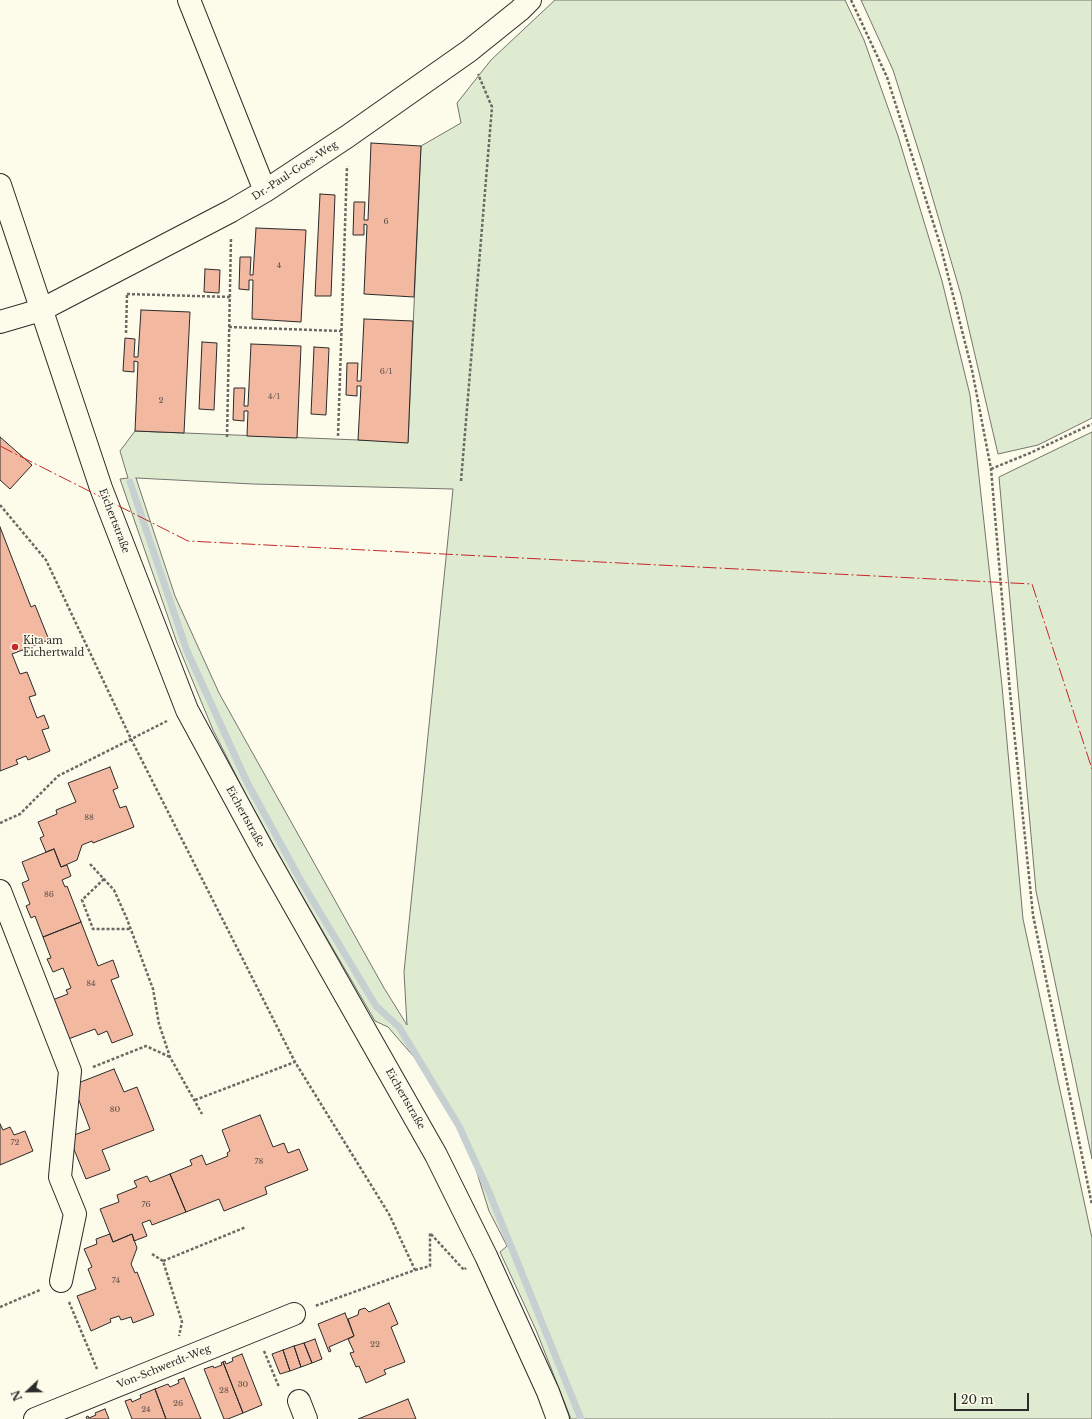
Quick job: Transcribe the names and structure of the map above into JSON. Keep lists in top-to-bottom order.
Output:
{
  "streets": {
    "street": ["Dr.-Paul-Goes-Weg", "Eichertstraße", "Von-Schwerdt-Weg"]
  },
  "crossings": [
    ["Dr.-Paul-Goes-Weg", "Eichertstraße"]
  ],
  "places": ["Kita am Eichertwald"],
  "house_numbers": [
    "6",
    "4",
    "6/1",
    "4/1",
    "2",
    "88",
    "86",
    "84",
    "80",
    "72",
    "78",
    "76",
    "74",
    "22",
    "30",
    "28",
    "26",
    "24"
  ],
  "scale_bar": "20 m",
  "north": "left"
}
